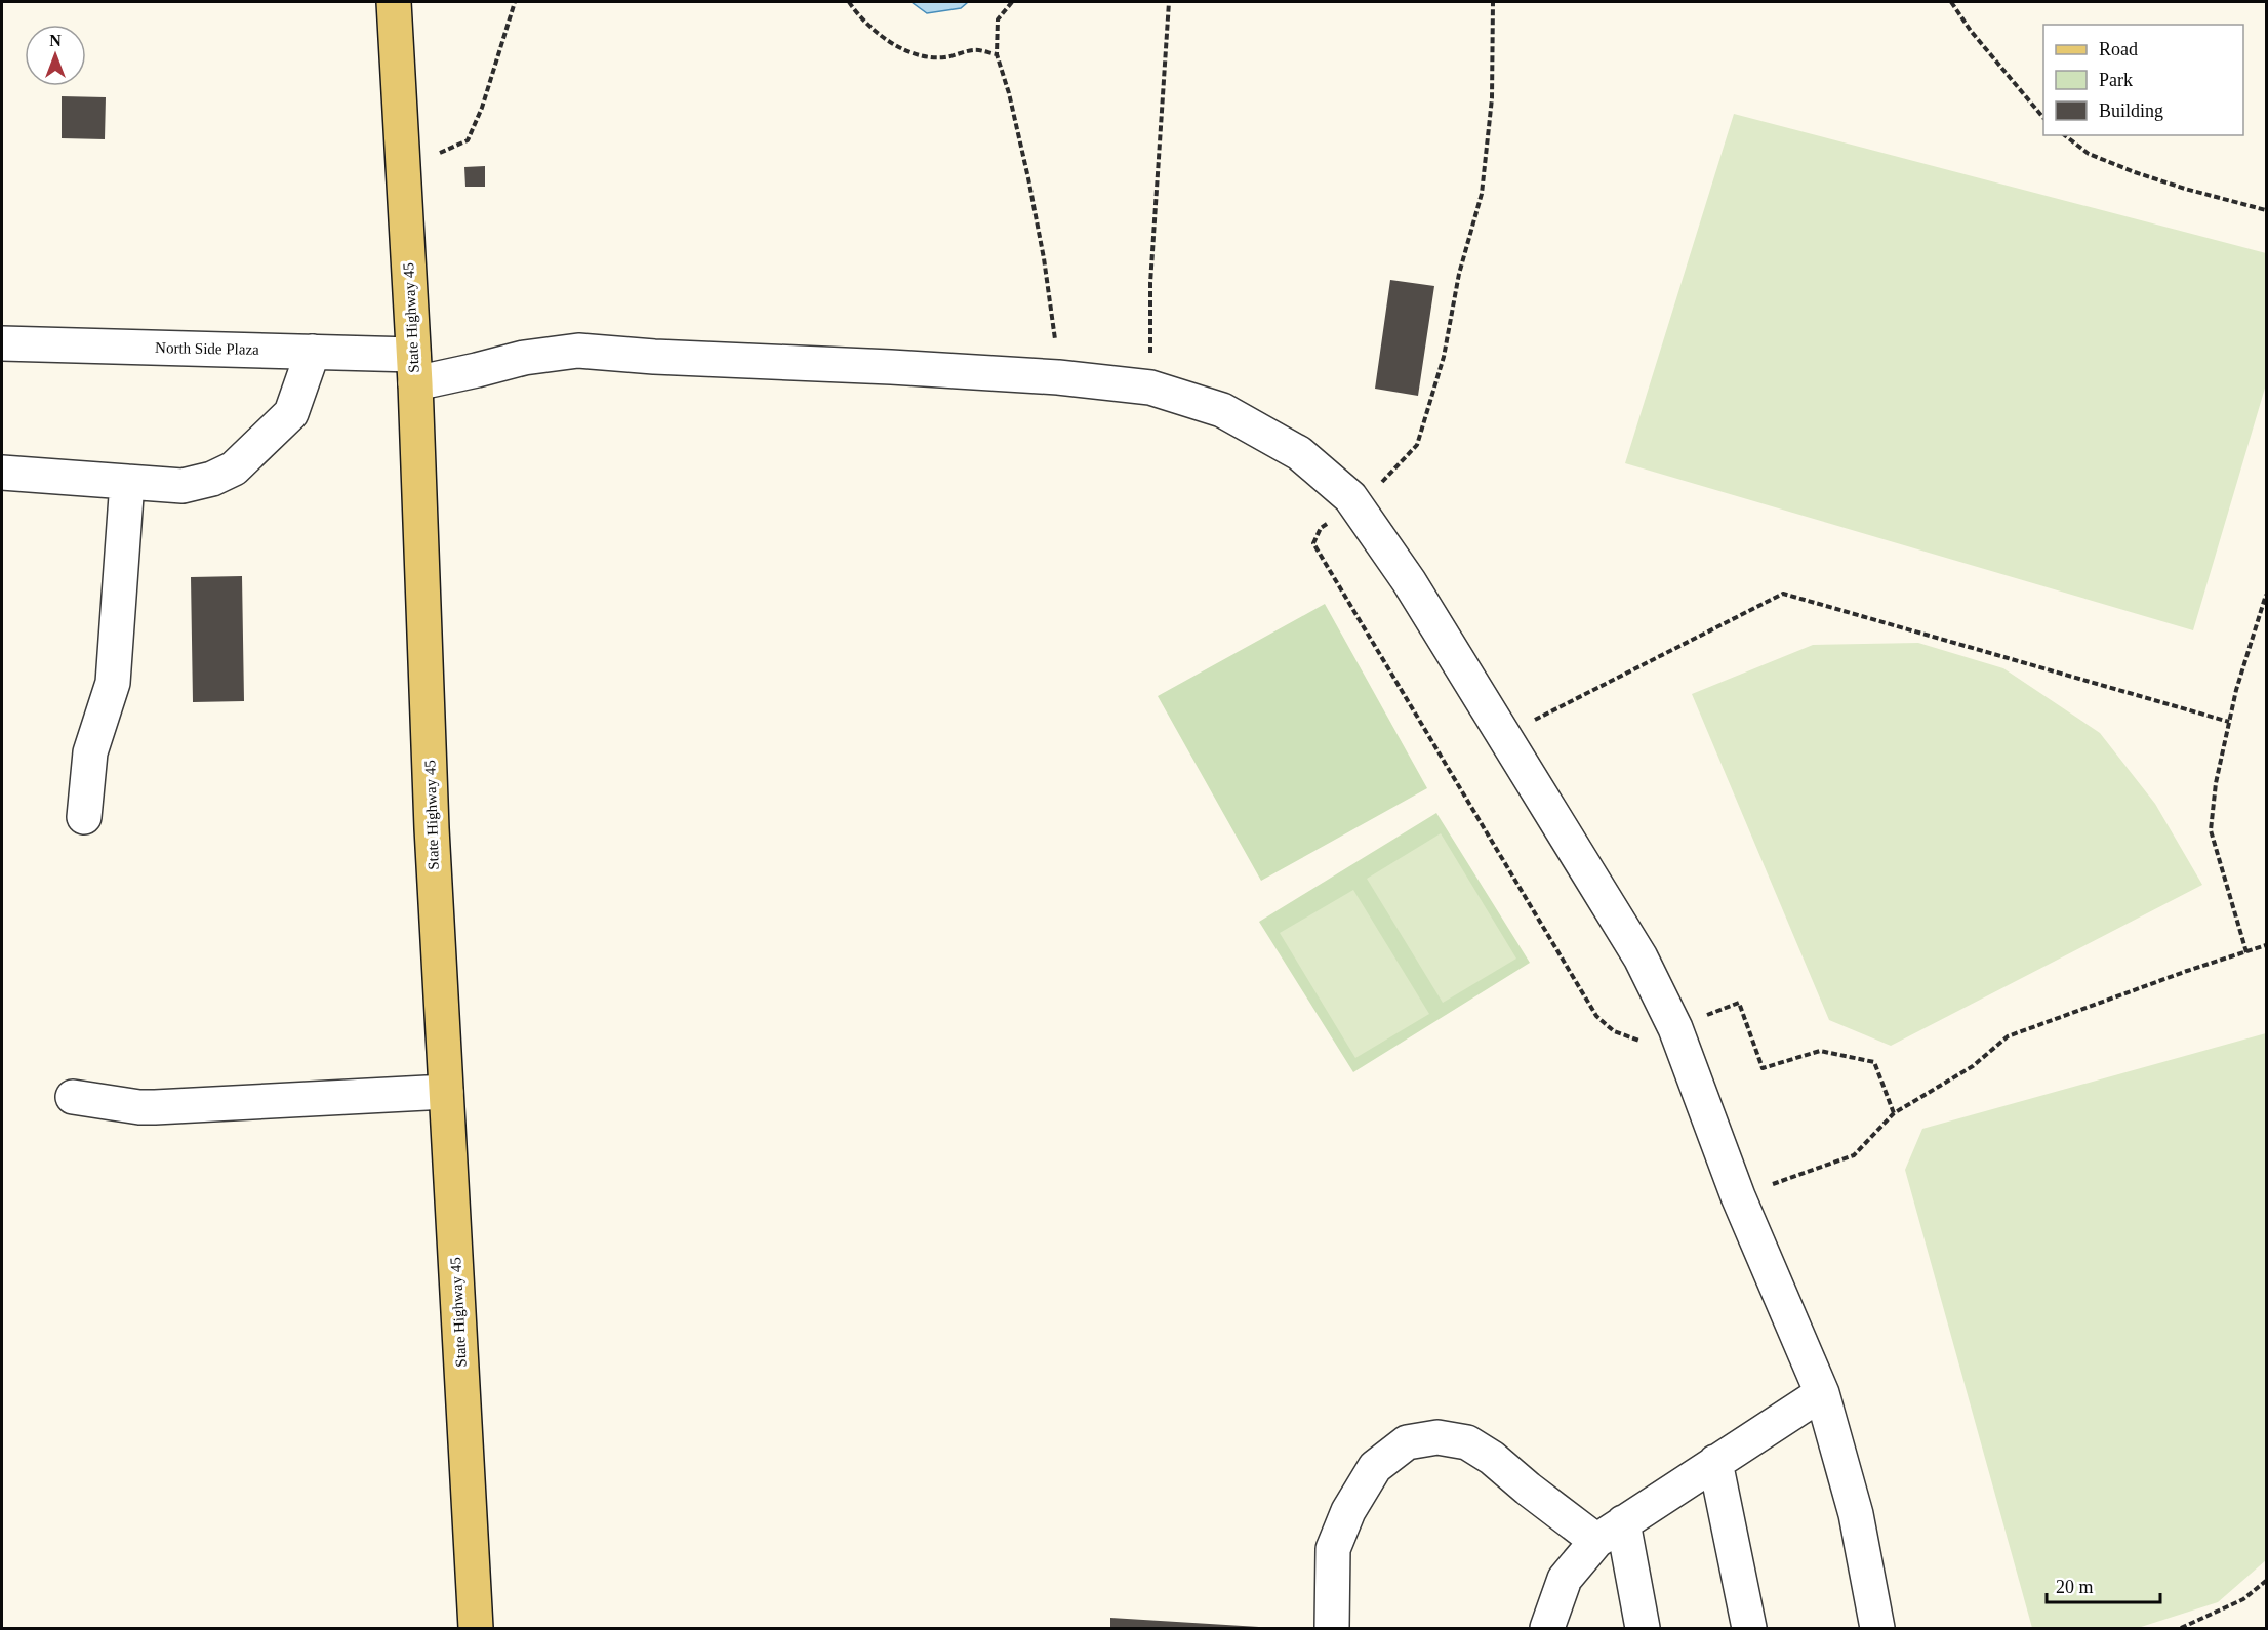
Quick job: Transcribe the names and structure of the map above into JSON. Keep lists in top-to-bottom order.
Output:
{
  "streets": {
    "main road": ["State Highway 45"],
    "lane": ["North Side Plaza"]
  },
  "crossings": [
    ["State Highway 45", "North Side Plaza"]
  ],
  "legend": ["Road", "Park", "Building"],
  "scale_bar": "20 m",
  "north": "top"
}
